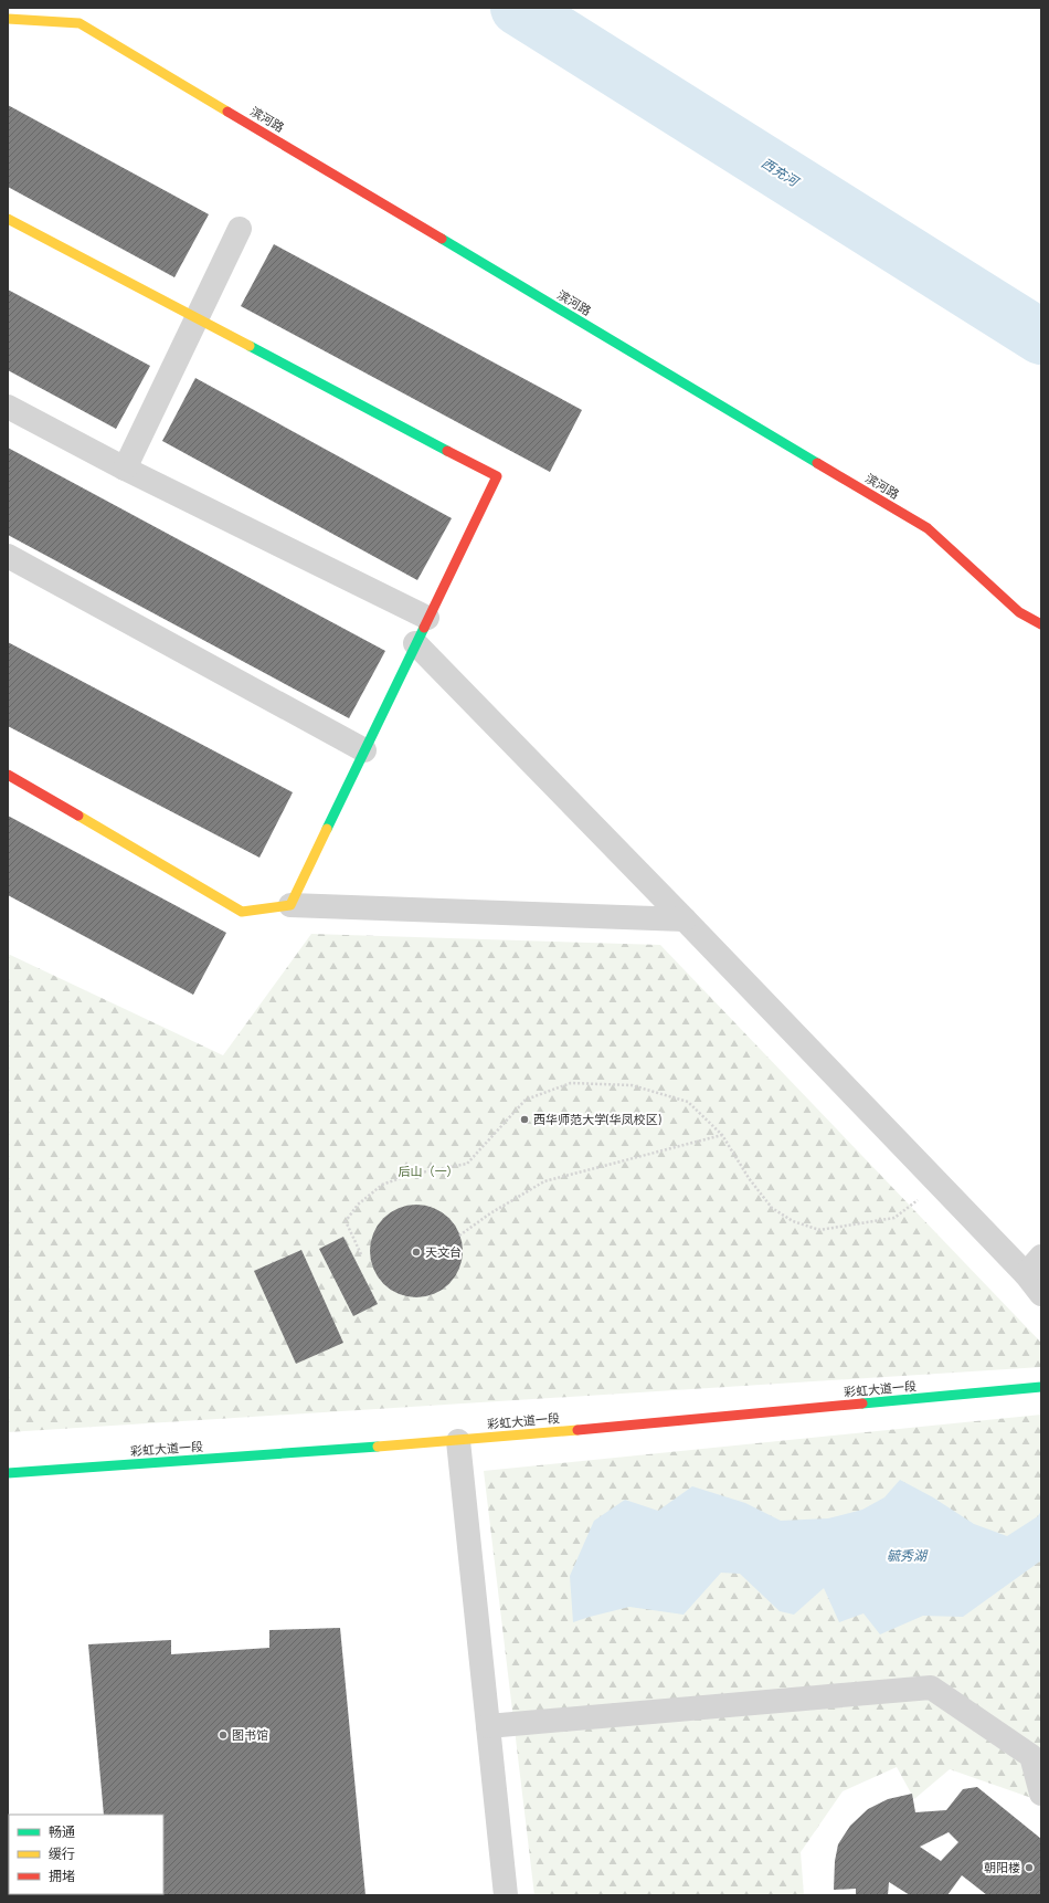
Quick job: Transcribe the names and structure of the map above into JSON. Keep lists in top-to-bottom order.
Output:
{
  "streets": {
    "street": ["滨河路", "彩虹大道一段"]
  },
  "water": ["西充河", "毓秀湖"],
  "parks": ["后山（一）"],
  "places": [
    "西华师范大学(华凤校区)",
    "天文台",
    "图书馆",
    "朝阳楼"
  ],
  "legend": ["畅通", "缓行", "拥堵"]
}
